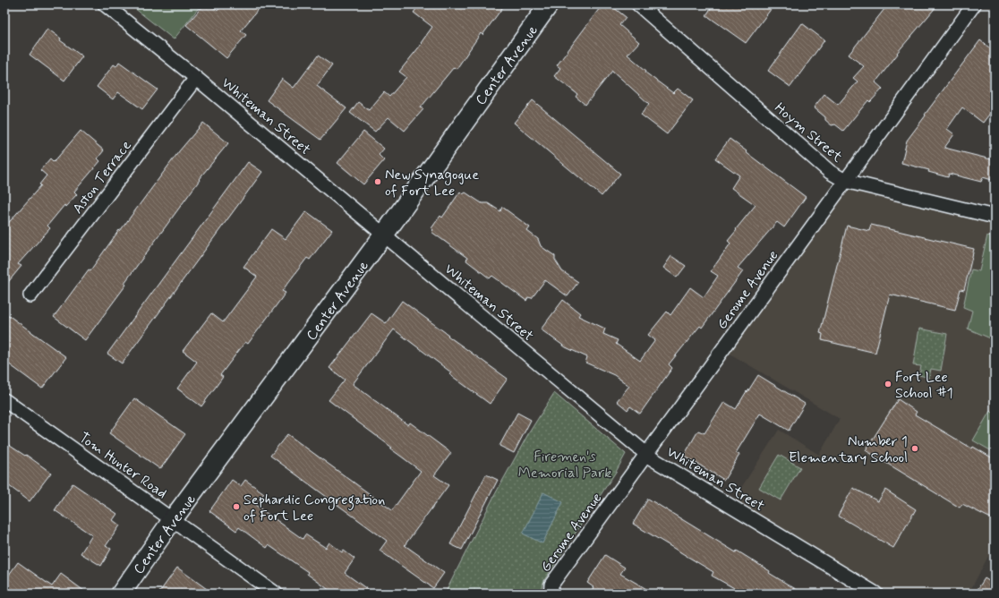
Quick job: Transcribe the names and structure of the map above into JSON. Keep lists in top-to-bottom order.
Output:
{
  "streets": {
    "main road": ["Center Avenue"],
    "street": [
      "Whiteman Street",
      "Hoym Street",
      "Aston Terrace",
      "Gerome Avenue",
      "Tom Hunter Road"
    ]
  },
  "crossings": [
    ["Center Avenue", "Whiteman Street"],
    ["Center Avenue", "Tom Hunter Road"],
    ["Whiteman Street", "Aston Terrace"],
    ["Whiteman Street", "Gerome Avenue"],
    ["Hoym Street", "Gerome Avenue"]
  ],
  "parks": ["Firemen's Memorial Park"],
  "places": [
    "New Synagogue of Fort Lee",
    "Fort Lee School #1",
    "Number 1 Elementary School",
    "Sephardic Congregation of Fort Lee"
  ]
}
